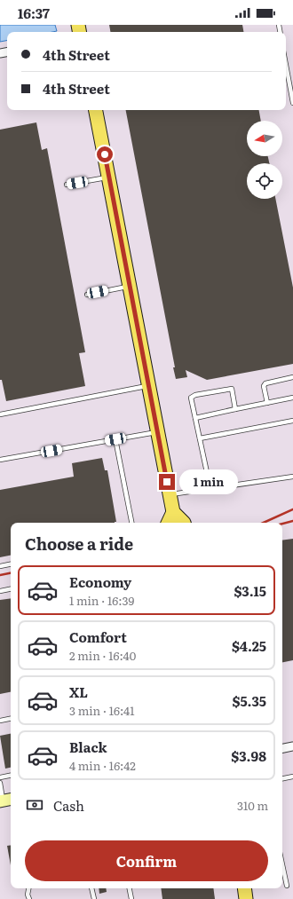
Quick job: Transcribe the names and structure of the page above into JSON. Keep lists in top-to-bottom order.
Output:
{
  "north": "left",
  "page": {
    "status": "16:37",
    "banner": ["4th Street", "4th Street"],
    "bubble": "1 min",
    "heading": "Choose a ride",
    "list": [
      {
        "name": "Economy",
        "note": "1 min · 16:39",
        "value": "$3.15"
      },
      {
        "name": "Comfort",
        "note": "2 min · 16:40",
        "value": "$4.25"
      },
      {
        "name": "XL",
        "note": "3 min · 16:41",
        "value": "$5.35"
      },
      {
        "name": "Black",
        "note": "4 min · 16:42",
        "value": "$3.98"
      }
    ],
    "pay": ["Cash", "310 m"],
    "buttons": "Confirm"
  }
}
